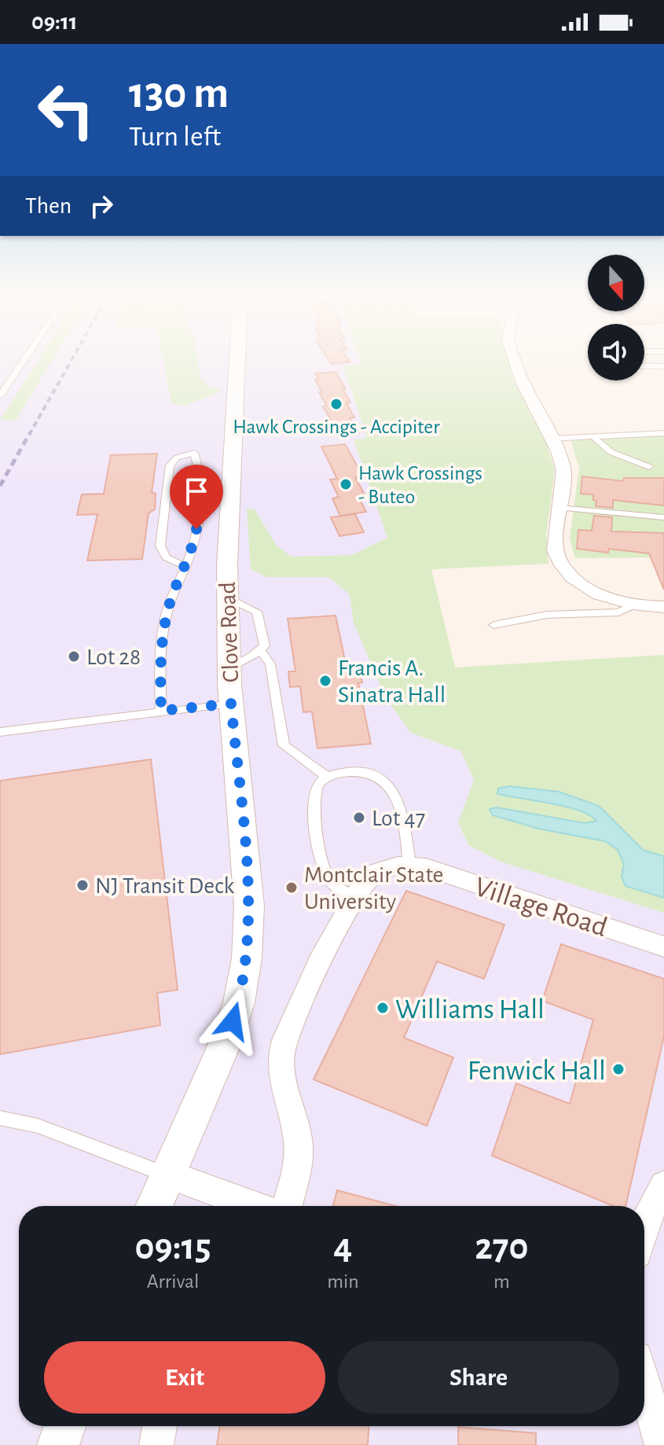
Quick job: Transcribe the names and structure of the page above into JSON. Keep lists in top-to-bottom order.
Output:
{
  "streets": {
    "street": ["Clove Road", "Village Road"]
  },
  "places": [
    "Hawk Crossings - Accipiter",
    "Hawk Crossings - Buteo",
    "Lot 28",
    "Francis A. Sinatra Hall",
    "Lot 47",
    "NJ Transit Deck",
    "Montclair State University",
    "Williams Hall",
    "Fenwick Hall"
  ],
  "north": "bottom",
  "page": {
    "status": "09:11",
    "turn": ["130 m", "Turn left"],
    "then": "Then",
    "eta": [
      "09:15",
      "Arrival",
      "4",
      "min",
      "270",
      "m"
    ],
    "buttons": ["Exit", "Share"]
  }
}
